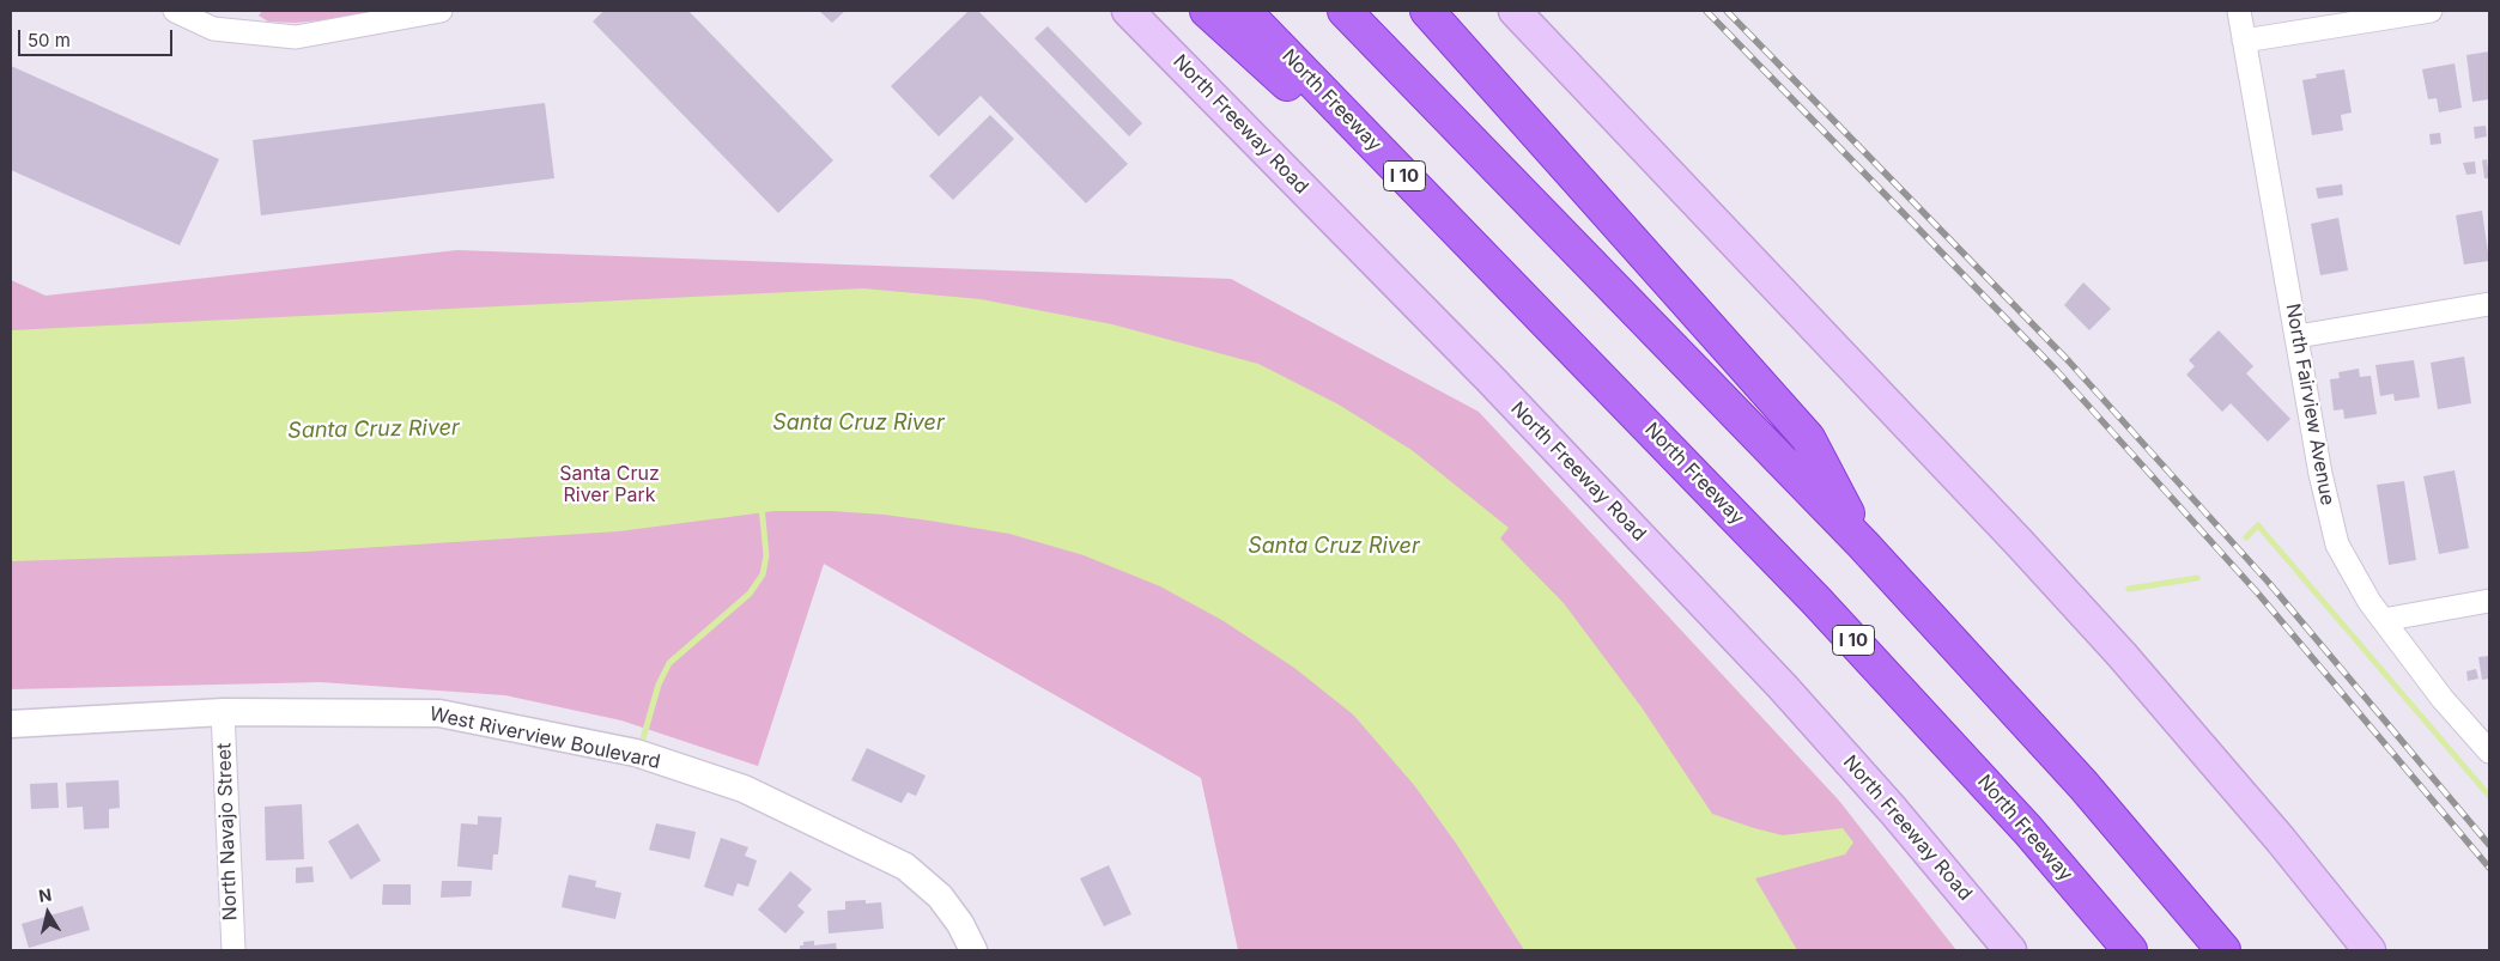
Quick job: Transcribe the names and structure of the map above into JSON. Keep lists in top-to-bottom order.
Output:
{
  "streets": {
    "highway": ["North Freeway", "I 10"],
    "main road": ["North Freeway Road"],
    "street": ["North Fairview Avenue", "West Riverview Boulevard", "North Navajo Street"]
  },
  "crossings": [
    ["West Riverview Boulevard", "North Navajo Street"]
  ],
  "water": ["Santa Cruz River"],
  "parks": ["Santa Cruz River Park"],
  "scale_bar": "50 m",
  "north": "top"
}
